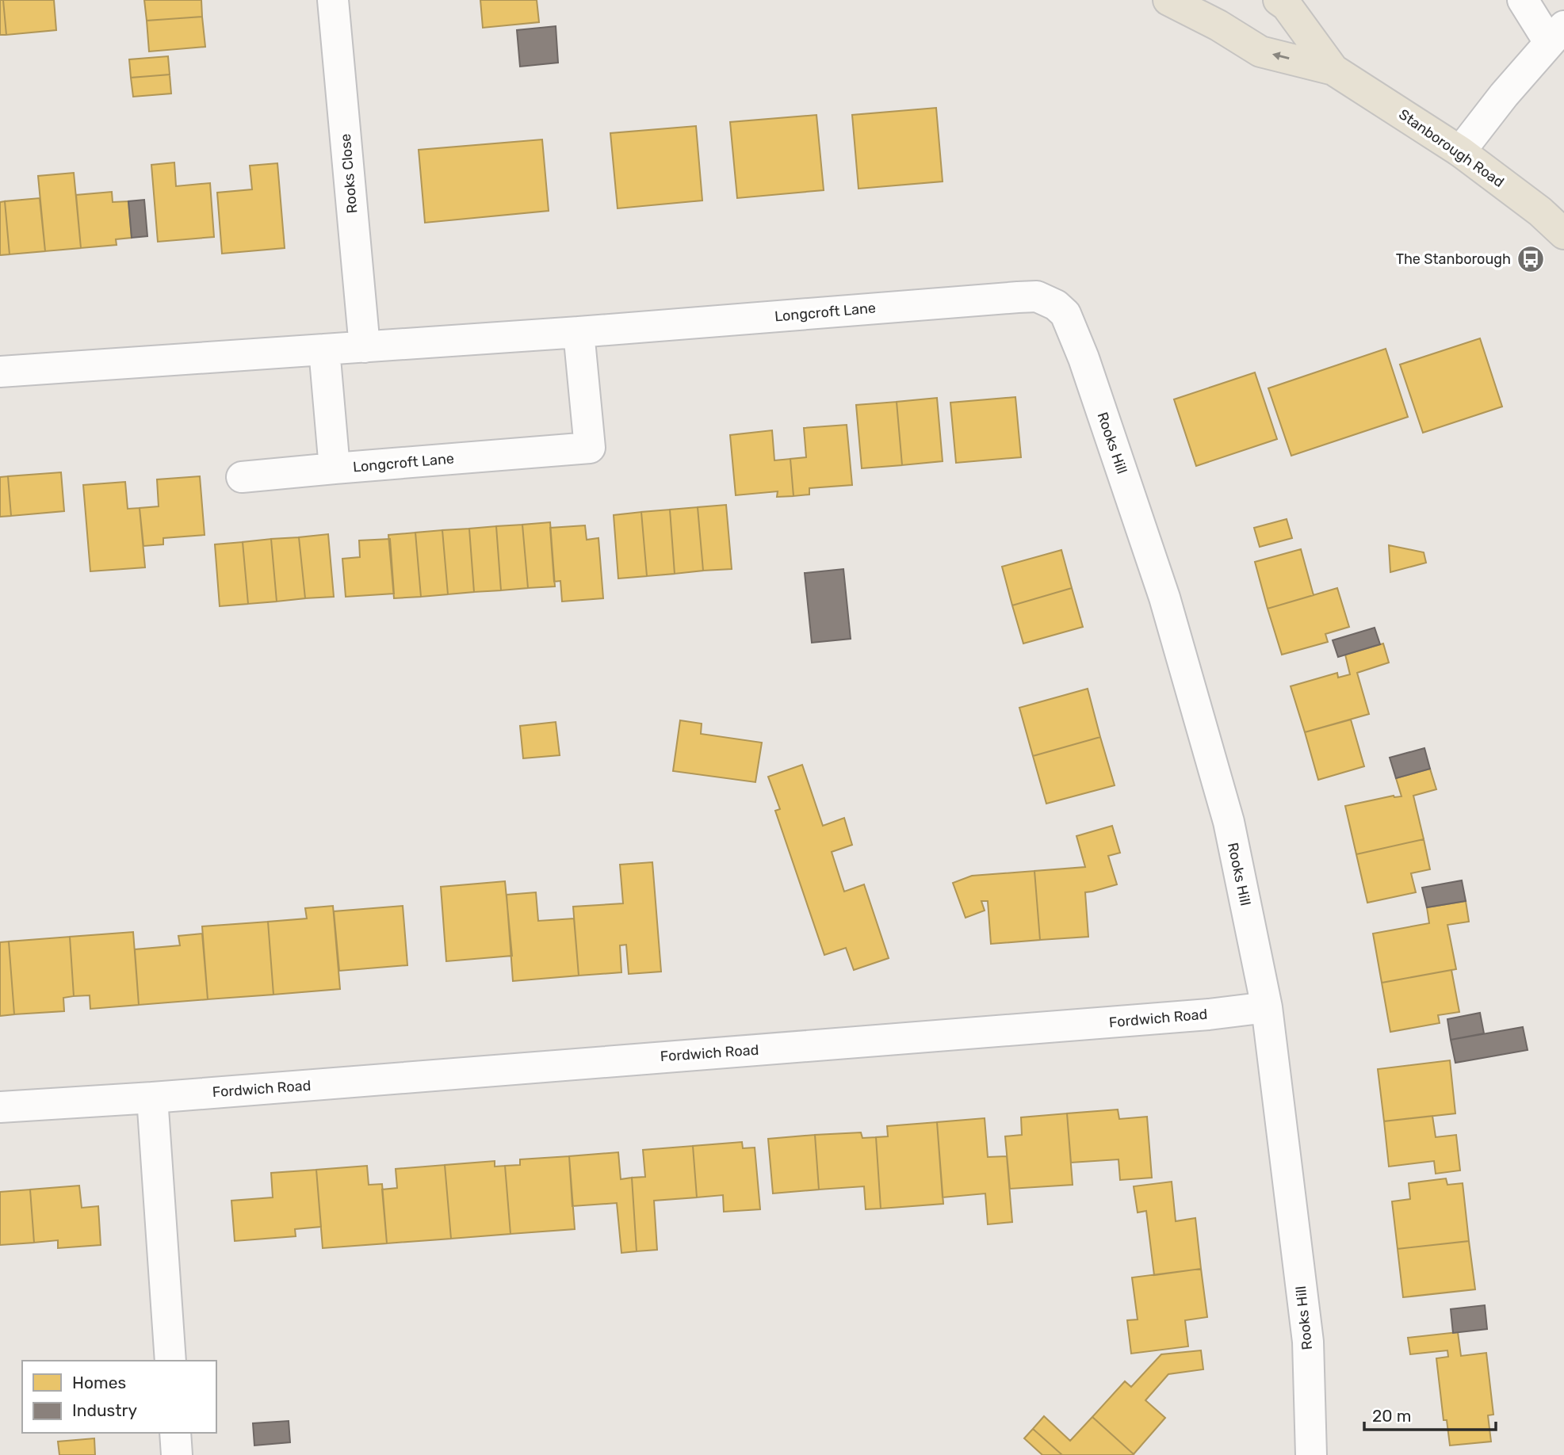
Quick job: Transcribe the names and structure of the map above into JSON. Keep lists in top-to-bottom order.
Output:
{
  "streets": {
    "main road": ["Stanborough Road"],
    "street": [
      "Rooks Close",
      "Longcroft Lane",
      "Rooks Hill",
      "Fordwich Road"
    ]
  },
  "crossings": [
    ["Rooks Close", "Longcroft Lane"],
    ["Longcroft Lane", "Rooks Hill"],
    ["Rooks Hill", "Fordwich Road"]
  ],
  "places": {
    "bus stop": ["The Stanborough"]
  },
  "legend": ["Homes", "Industry"],
  "scale_bar": "20 m"
}
